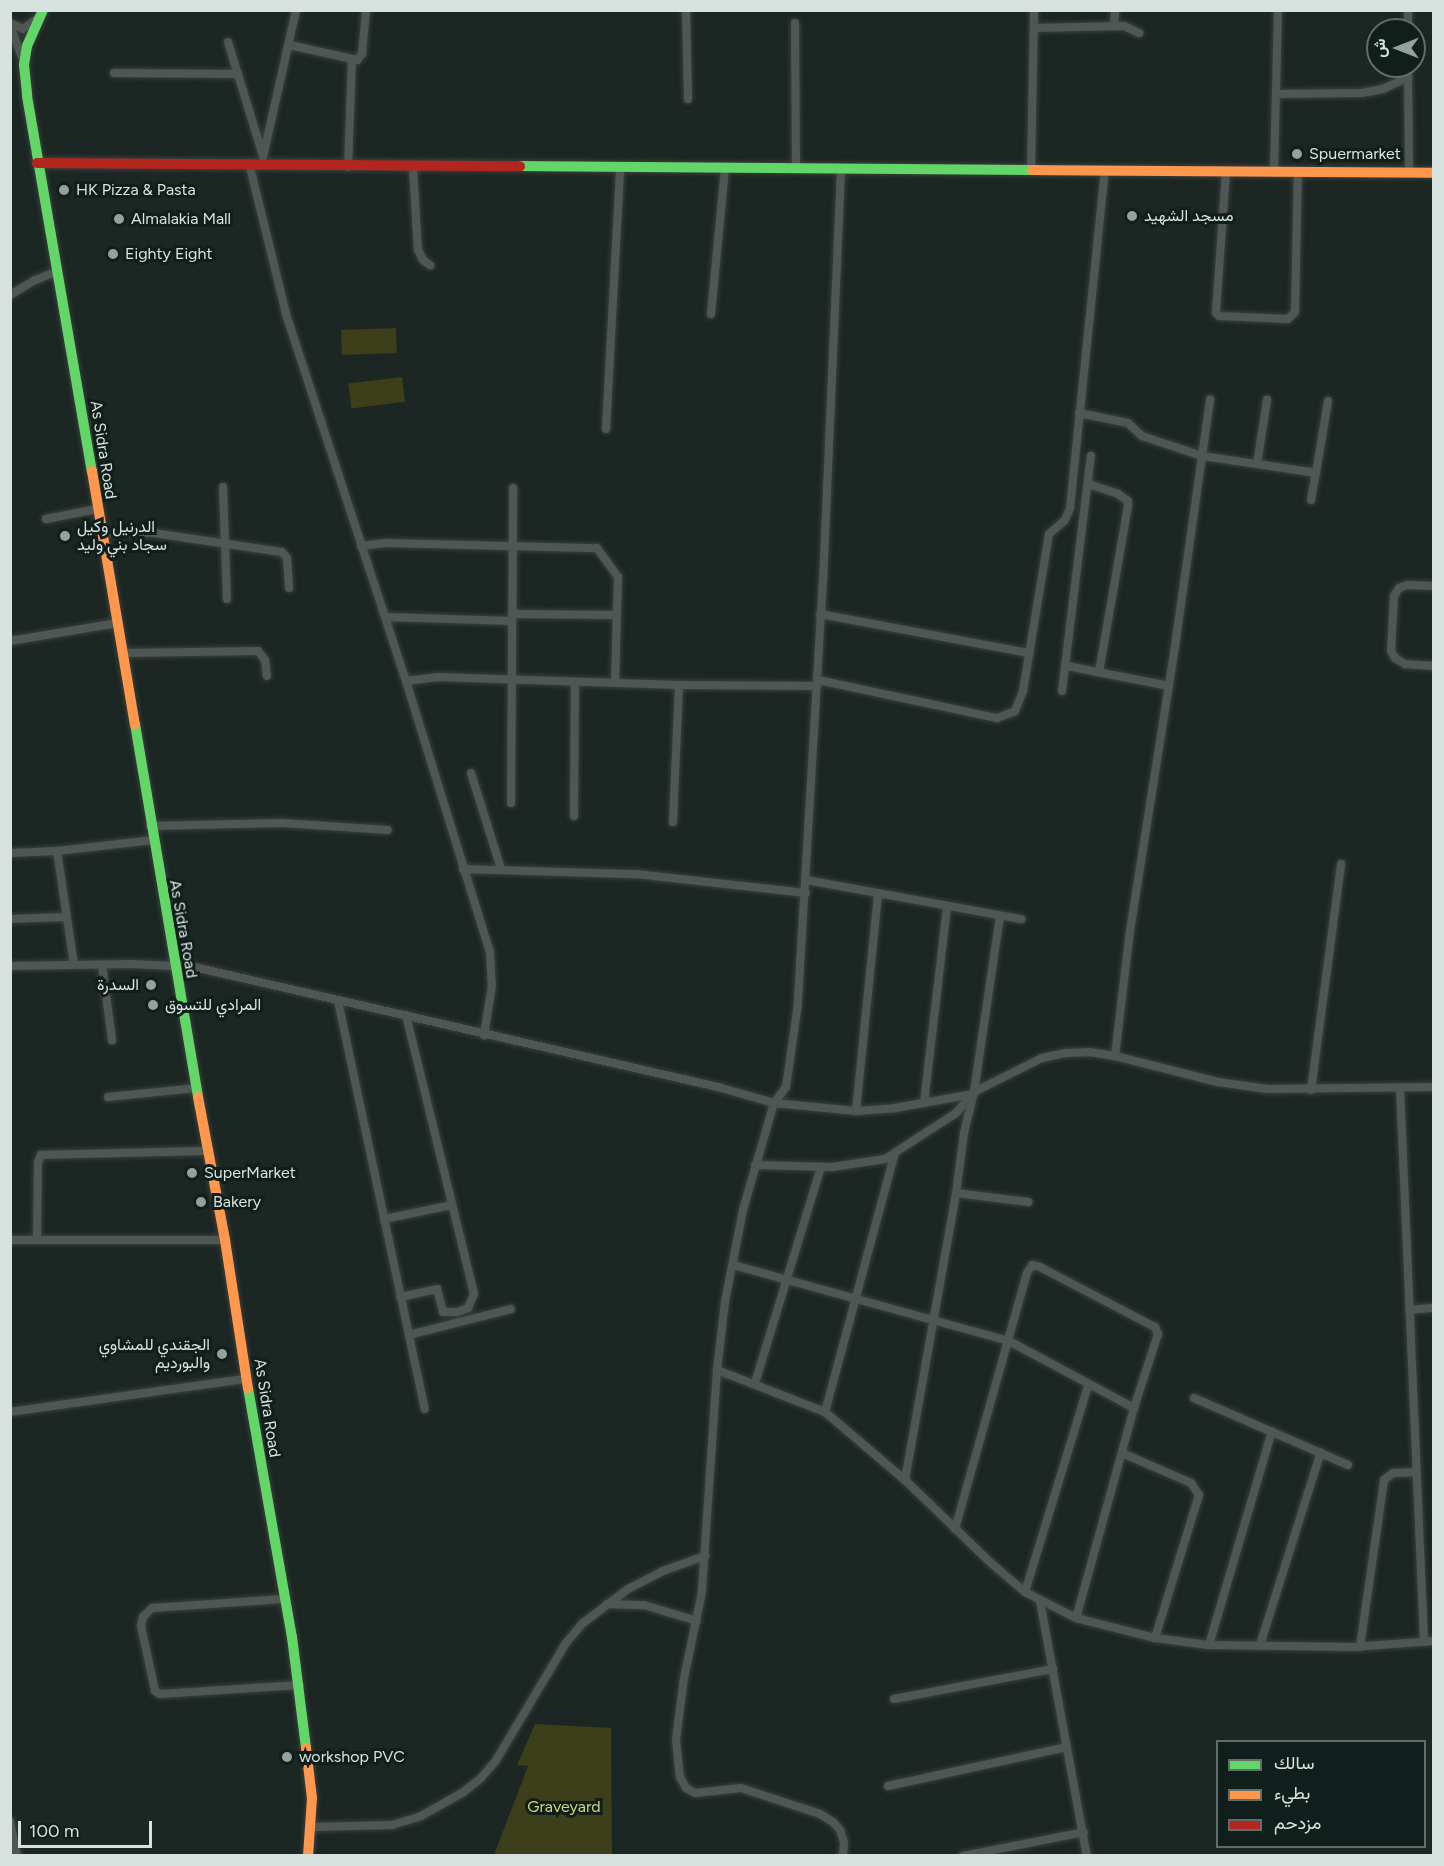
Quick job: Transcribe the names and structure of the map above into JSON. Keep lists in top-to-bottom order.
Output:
{
  "streets": {
    "main road": ["As Sidra Road"]
  },
  "parks": ["Graveyard"],
  "places": [
    "Spuermarket",
    "HK Pizza & Pasta",
    "مسجد الشهيد",
    "Almalakia Mall",
    "Eighty Eight",
    "الدرنيل وكيل سجاد بني وليد",
    "السدرة",
    "المرادي للتسوق",
    "SuperMarket",
    "Bakery",
    "الجقندي للمشاوي والبورديم",
    "workshop PVC"
  ],
  "legend": ["سالك", "بطيء", "مزدحم"],
  "scale_bar": "100 m",
  "north": "left"
}
